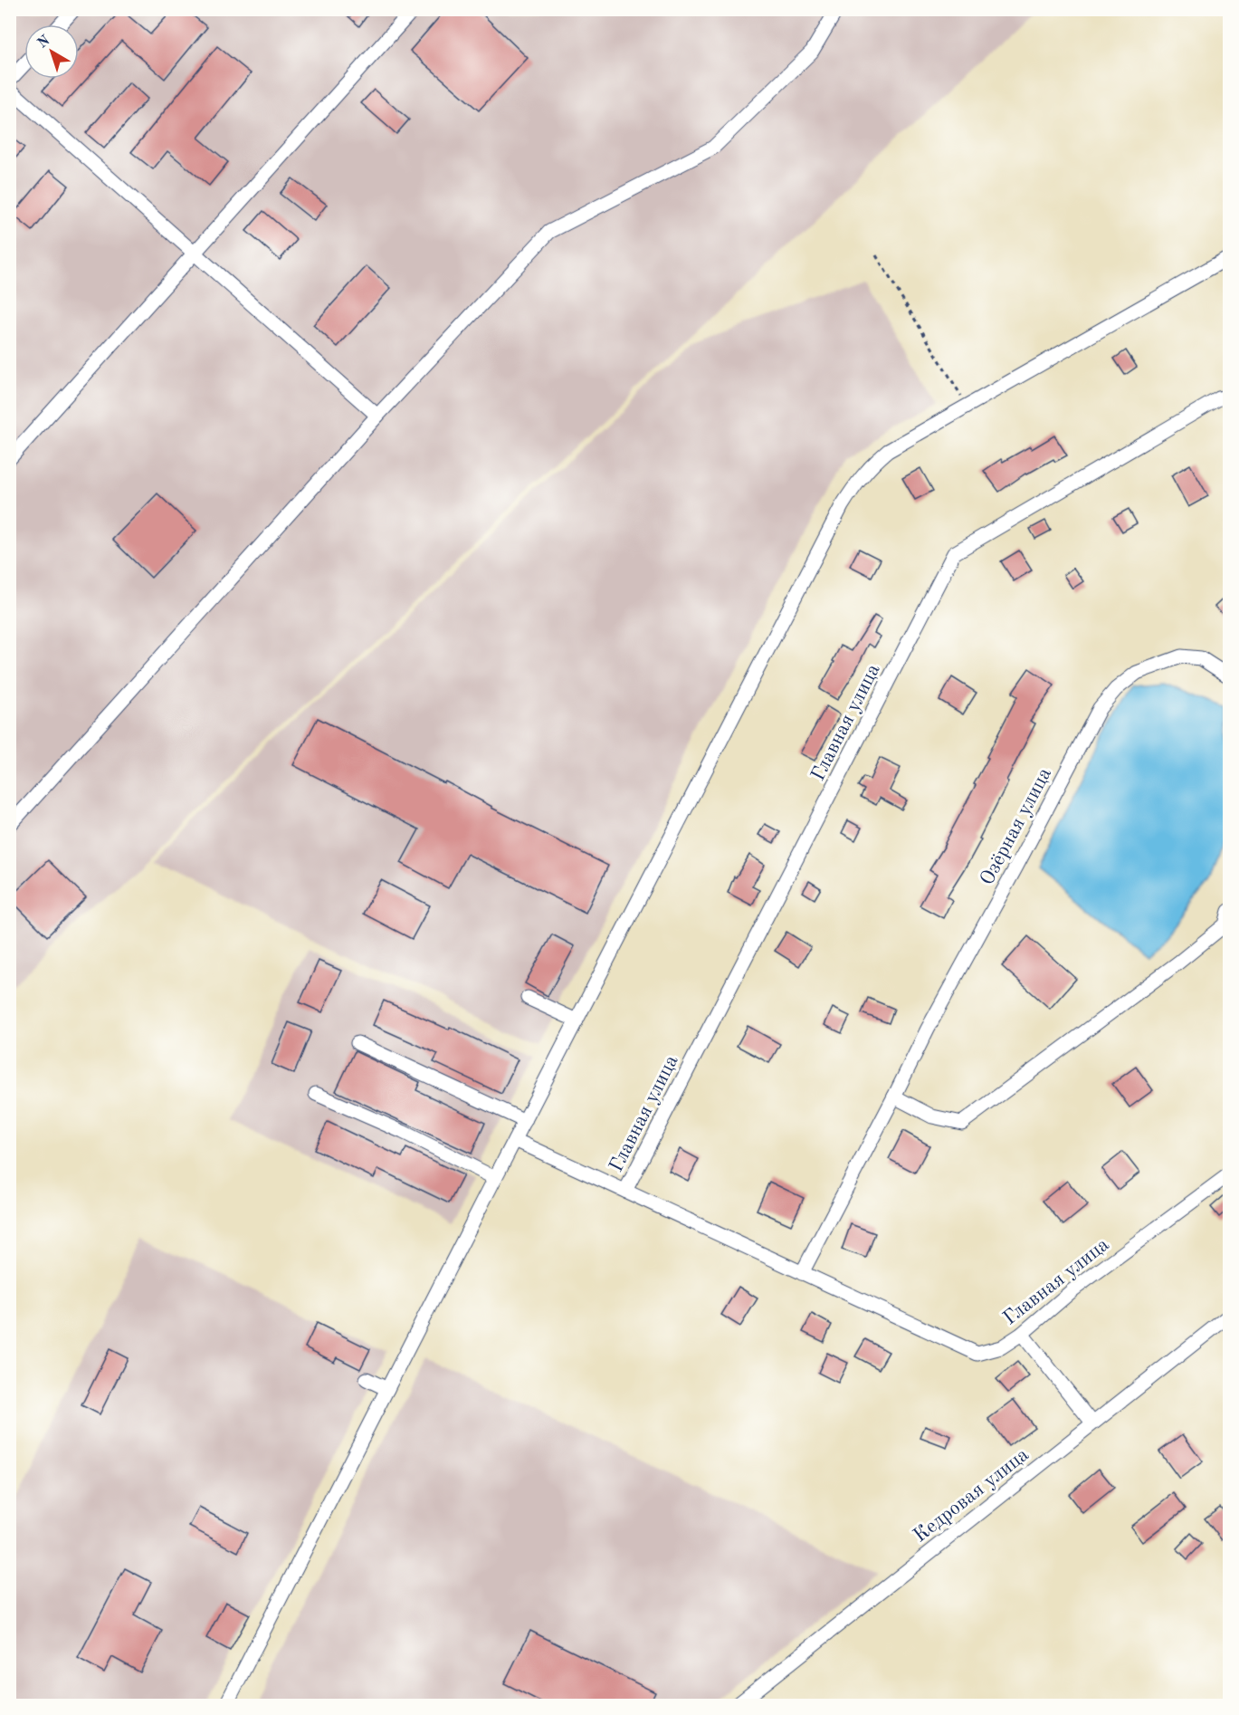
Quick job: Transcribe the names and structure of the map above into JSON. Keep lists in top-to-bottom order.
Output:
{
  "streets": {
    "street": ["Главная улица", "Озёрная улица", "Кедровая улица"]
  },
  "crossings": [
    ["Главная улица", "Озёрная улица"]
  ],
  "north": "top left"
}
